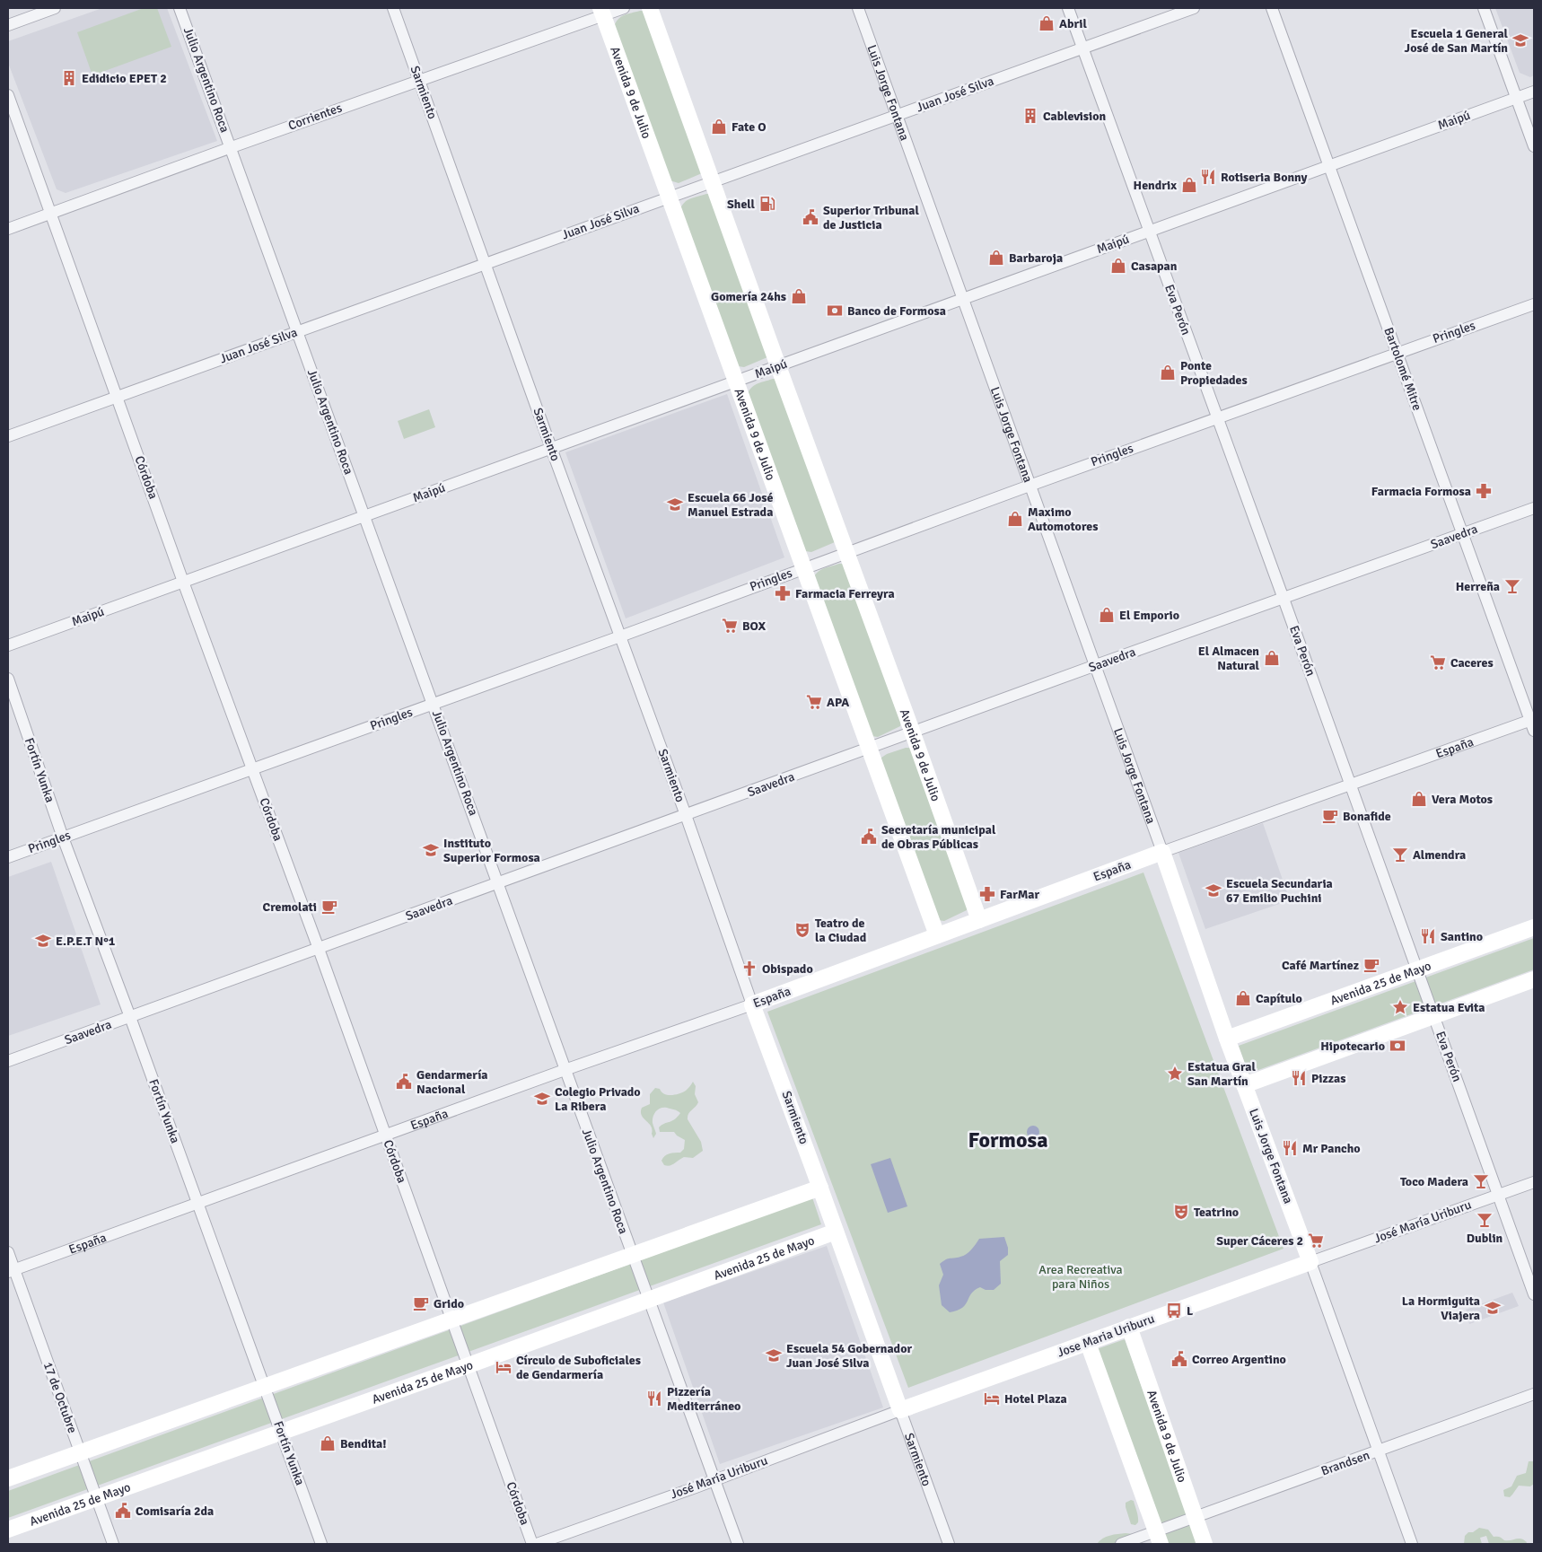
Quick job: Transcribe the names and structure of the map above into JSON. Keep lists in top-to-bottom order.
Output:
{
  "streets": {
    "main road": [
      "Avenida 9 de Julio",
      "Sarmiento",
      "Luis Jorge Fontana",
      "España",
      "Avenida 25 de Mayo",
      "Jose Maria Uriburu"
    ],
    "street": [
      "Julio Argentino Roca",
      "Juan José Silva",
      "Corrientes",
      "Maipú",
      "Eva Perón",
      "Pringles",
      "Bartolomé Mitre",
      "Córdoba",
      "Saavedra",
      "Fortín Yunka",
      "José María Uriburu",
      "17 de Octubre",
      "Brandsen"
    ]
  },
  "crossings": [
    ["Julio Argentino Roca", "Juan José Silva"],
    ["Julio Argentino Roca", "Corrientes"],
    ["Julio Argentino Roca", "Maipú"],
    ["Julio Argentino Roca", "Pringles"],
    ["Julio Argentino Roca", "Saavedra"],
    ["Julio Argentino Roca", "España"],
    ["Julio Argentino Roca", "Avenida 25 de Mayo"],
    ["Julio Argentino Roca", "José María Uriburu"],
    ["Avenida 9 de Julio", "Juan José Silva"],
    ["Avenida 9 de Julio", "Corrientes"],
    ["Avenida 9 de Julio", "Maipú"],
    ["Avenida 9 de Julio", "Pringles"],
    ["Avenida 9 de Julio", "Saavedra"],
    ["Avenida 9 de Julio", "España"],
    ["Avenida 9 de Julio", "Jose Maria Uriburu"],
    ["Avenida 9 de Julio", "Brandsen"],
    ["Sarmiento", "Juan José Silva"],
    ["Sarmiento", "Corrientes"],
    ["Sarmiento", "Maipú"],
    ["Sarmiento", "Pringles"],
    ["Sarmiento", "Saavedra"],
    ["Sarmiento", "España"],
    ["Sarmiento", "Avenida 25 de Mayo"],
    ["Sarmiento", "José María Uriburu"],
    ["Sarmiento", "Jose Maria Uriburu"],
    ["Luis Jorge Fontana", "Juan José Silva"],
    ["Luis Jorge Fontana", "Maipú"],
    ["Luis Jorge Fontana", "Pringles"],
    ["Luis Jorge Fontana", "Saavedra"],
    ["Luis Jorge Fontana", "España"],
    ["Luis Jorge Fontana", "Avenida 25 de Mayo"],
    ["Luis Jorge Fontana", "José María Uriburu"],
    ["Luis Jorge Fontana", "Jose Maria Uriburu"],
    ["Luis Jorge Fontana", "Brandsen"],
    ["Juan José Silva", "Eva Perón"],
    ["Juan José Silva", "Córdoba"],
    ["Corrientes", "Córdoba"],
    ["Maipú", "Eva Perón"],
    ["Maipú", "Bartolomé Mitre"],
    ["Maipú", "Córdoba"],
    ["Eva Perón", "Pringles"],
    ["Eva Perón", "Saavedra"],
    ["Eva Perón", "España"],
    ["Eva Perón", "Avenida 25 de Mayo"],
    ["Eva Perón", "José María Uriburu"],
    ["Pringles", "Bartolomé Mitre"],
    ["Pringles", "Córdoba"],
    ["Pringles", "Fortín Yunka"],
    ["Bartolomé Mitre", "Saavedra"],
    ["Bartolomé Mitre", "España"],
    ["Córdoba", "Saavedra"],
    ["Córdoba", "España"],
    ["Córdoba", "Avenida 25 de Mayo"],
    ["Saavedra", "Fortín Yunka"],
    ["España", "Fortín Yunka"],
    ["España", "17 de Octubre"],
    ["Fortín Yunka", "Avenida 25 de Mayo"],
    ["Avenida 25 de Mayo", "17 de Octubre"],
    ["José María Uriburu", "Jose Maria Uriburu"]
  ],
  "districts": ["Formosa"],
  "parks": ["Area Recreativa para Niños"],
  "places": {
    "shop": [
      "Abril",
      "Fate O",
      "Hendrix",
      "Barbaroja",
      "Casapan",
      "Gomería 24hs",
      "Ponte Propiedades",
      "Maximo Automotores",
      "El Emporio",
      "El Almacen Natural",
      "Vera Motos",
      "Capítulo",
      "Bendita!"
    ],
    "school or university": [
      "Escuela 1 General José de San Martín",
      "Escuela 66 José Manuel Estrada",
      "Instituto Superior Formosa",
      "Escuela Secundaria 67 Emilio Puchini",
      "E.P.E.T N°1",
      "Colegio Privado La Ribera",
      "La Hormiguita Viajera",
      "Escuela 54 Gobernador Juan José Silva"
    ],
    "building": ["Edidicio EPET 2", "Cablevision"],
    "restaurant": [
      "Rotiseria Bonny",
      "Santino",
      "Pizzas",
      "Mr Pancho",
      "Pizzería Mediterráneo"
    ],
    "fuel station": ["Shell"],
    "public building": [
      "Superior Tribunal de Justicia",
      "Secretaría municipal de Obras Públicas",
      "Gendarmería Nacional",
      "Correo Argentino",
      "Comisaría 2da"
    ],
    "bank": ["Banco de Formosa", "Hipotecario"],
    "pharmacy": ["Farmacia Formosa", "Farmacia Ferreyra", "FarMar"],
    "bar": [
      "Herreña",
      "Almendra",
      "Toco Madera",
      "Dublin"
    ],
    "supermarket": [
      "BOX",
      "Caceres",
      "APA",
      "Super Cáceres 2"
    ],
    "cafe": [
      "Bonafide",
      "Cremolati",
      "Café Martínez",
      "Grido"
    ],
    "theatre": ["Teatro de la Ciudad", "Teatrino"],
    "church": ["Obispado"],
    "place": ["Estatua Evita", "Estatua Gral San Martín"],
    "bus stop": ["L"],
    "hotel": ["Círculo de Suboficiales de Gendarmería", "Hotel Plaza"]
  }
}
